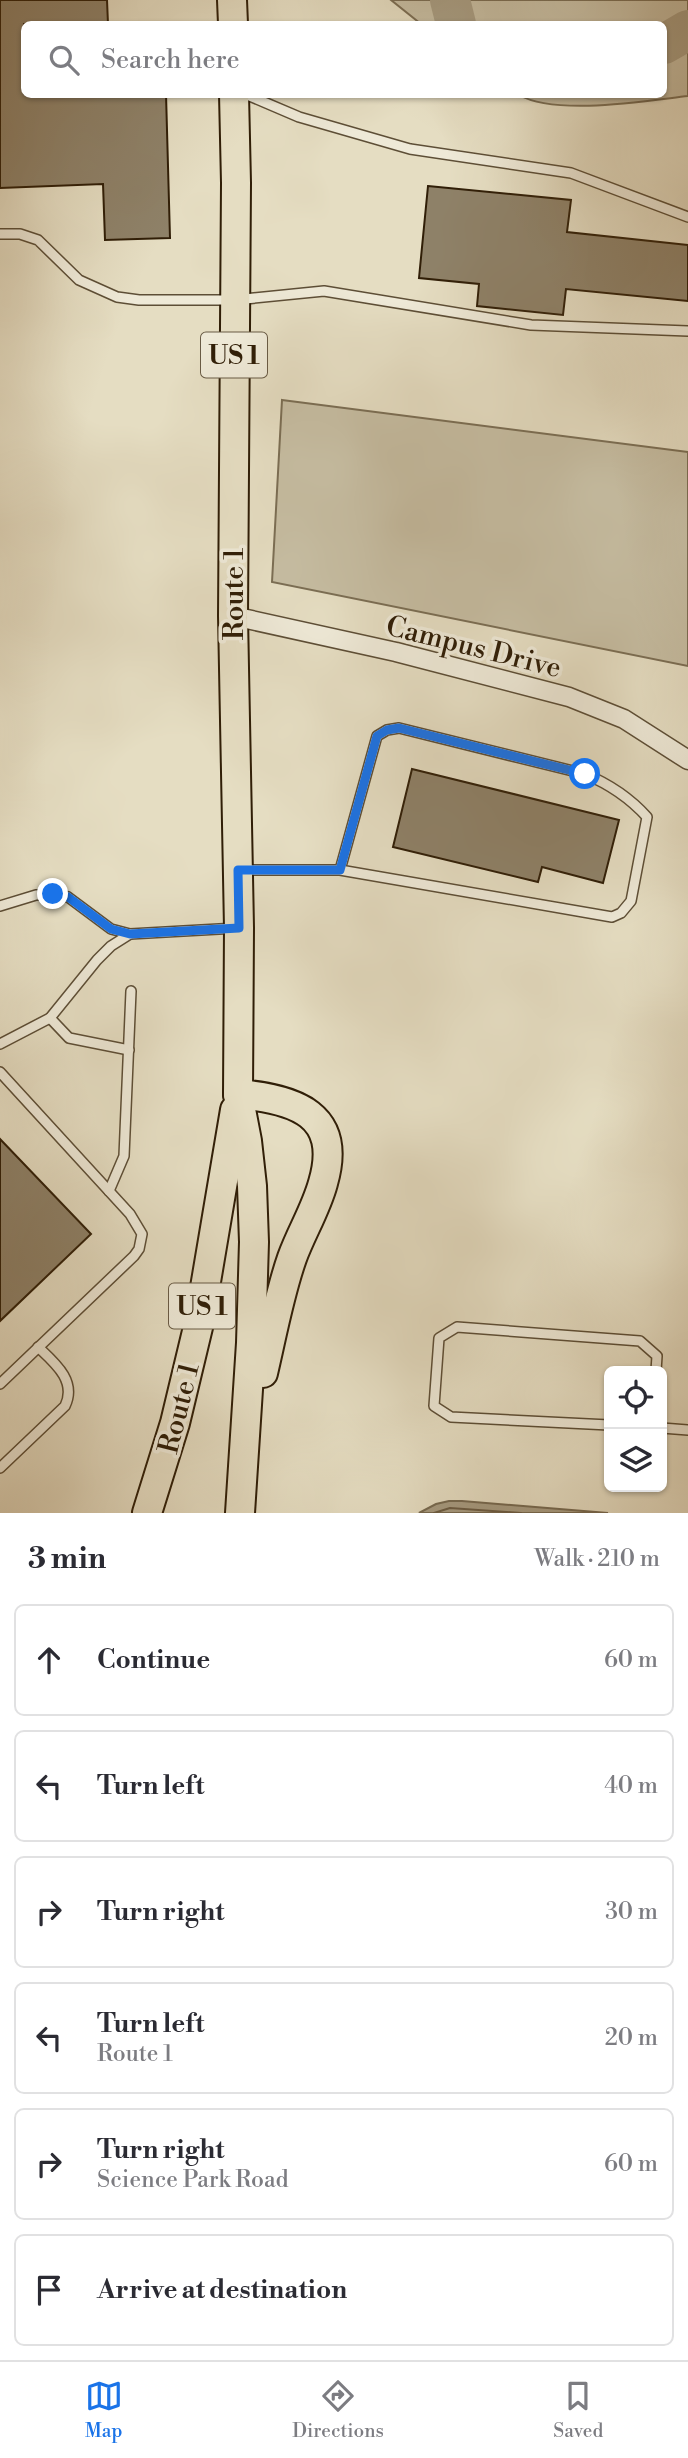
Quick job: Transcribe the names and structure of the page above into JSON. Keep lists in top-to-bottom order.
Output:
{
  "streets": {
    "main road": ["US 1", "Route 1"],
    "street": ["Campus Drive"]
  },
  "crossings": [
    ["Route 1", "Campus Drive"]
  ],
  "page": {
    "search": "Search here",
    "heading": ["3 min", "Walk · 210 m"],
    "list": [
      ["Continue", "60 m"],
      ["Turn left", "40 m"],
      ["Turn right", "30 m"],
      ["Turn left", "Route 1", "20 m"],
      ["Turn right", "Science Park Road", "60 m"],
      "Arrive at destination"
    ],
    "nav": ["Map", "Directions", "Saved"]
  }
}
